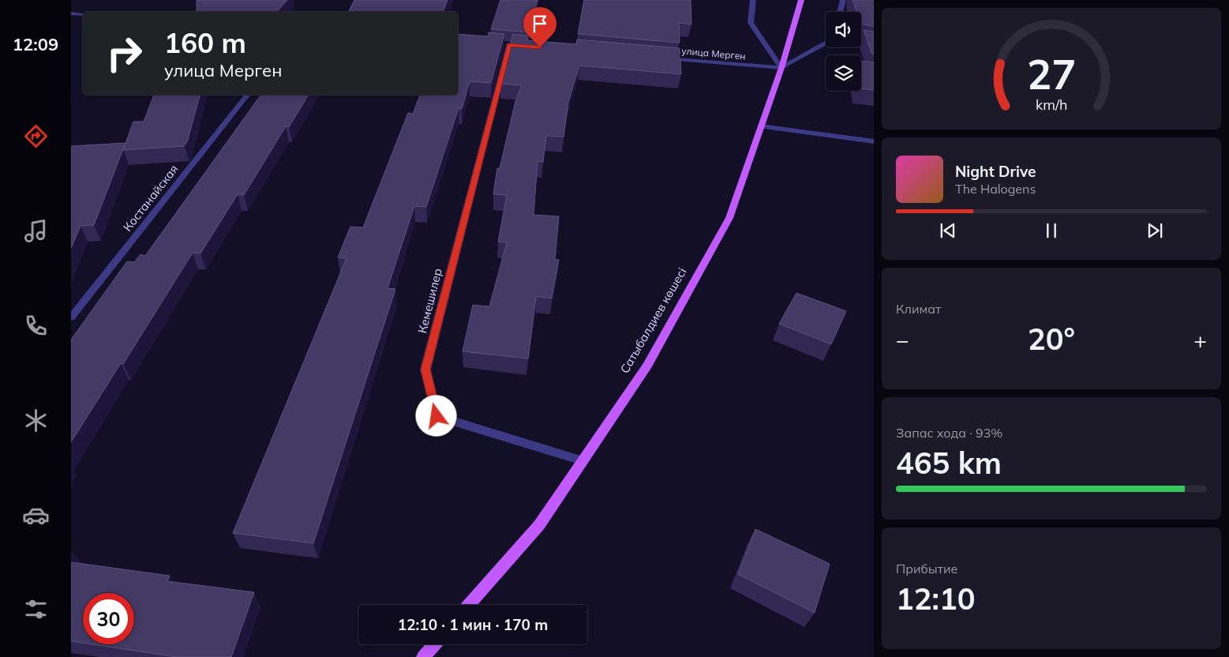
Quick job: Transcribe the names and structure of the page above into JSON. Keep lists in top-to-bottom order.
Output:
{
  "streets": {
    "main road": ["Сатыбалдиев көшесі"],
    "street": ["улица Мерген", "Костанайская", "Кемешилер"]
  },
  "crossings": [
    ["улица Мерген", "Сатыбалдиев көшесі"],
    ["Кемешилер", "Сатыбалдиев көшесі"]
  ],
  "page": {
    "tabs": "12:09",
    "turn": ["160 m", "улица Мерген"],
    "song": ["Night Drive", "The Halogens"],
    "tile": [
      "Климат",
      ["Запас хода · 93%", "465 km"],
      ["Прибытие", "12:10"]
    ],
    "heat": ["−", "20°", "+"],
    "limit": "30",
    "trip": "12:10 · 1 мин · 170 m",
    "gauge": ["27", "km/h"]
  }
}
